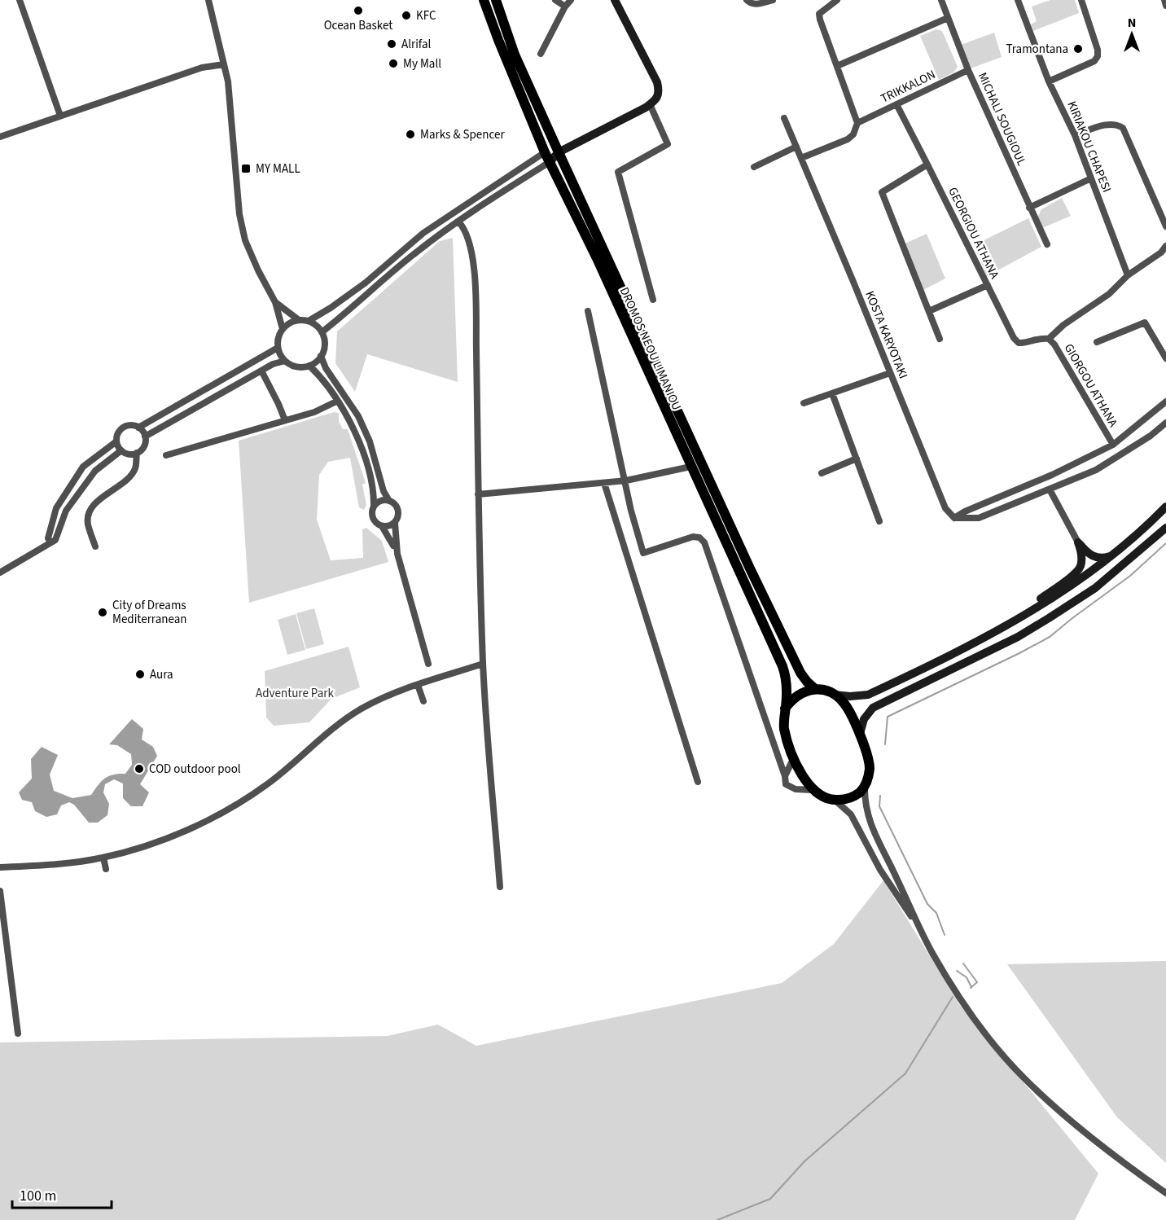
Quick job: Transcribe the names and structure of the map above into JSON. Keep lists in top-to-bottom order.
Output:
{
  "streets": {
    "main road": ["DROMOS NEOU LIMANIOU"],
    "street": [
      "TRIKKALON",
      "MICHALI SOUGIOUL",
      "KIRIAKOU CHAPESI",
      "GEORGIOU ATHANA",
      "KOSTA KARYOTAKI",
      "GIORGOU ATHANA"
    ]
  },
  "crossings": [
    ["TRIKKALON", "MICHALI SOUGIOUL"],
    ["TRIKKALON", "GEORGIOU ATHANA"],
    ["GEORGIOU ATHANA", "GIORGOU ATHANA"]
  ],
  "parks": ["Adventure Park"],
  "places": {
    "other": [
      "Ocean Basket",
      "KFC",
      "Alrifal",
      "Tramontana",
      "My Mall",
      "Marks & Spencer",
      "City of Dreams Mediterranean",
      "Aura",
      "COD outdoor pool"
    ],
    "transit": ["MY MALL"]
  },
  "scale_bar": "100 m",
  "north": "top"
}
